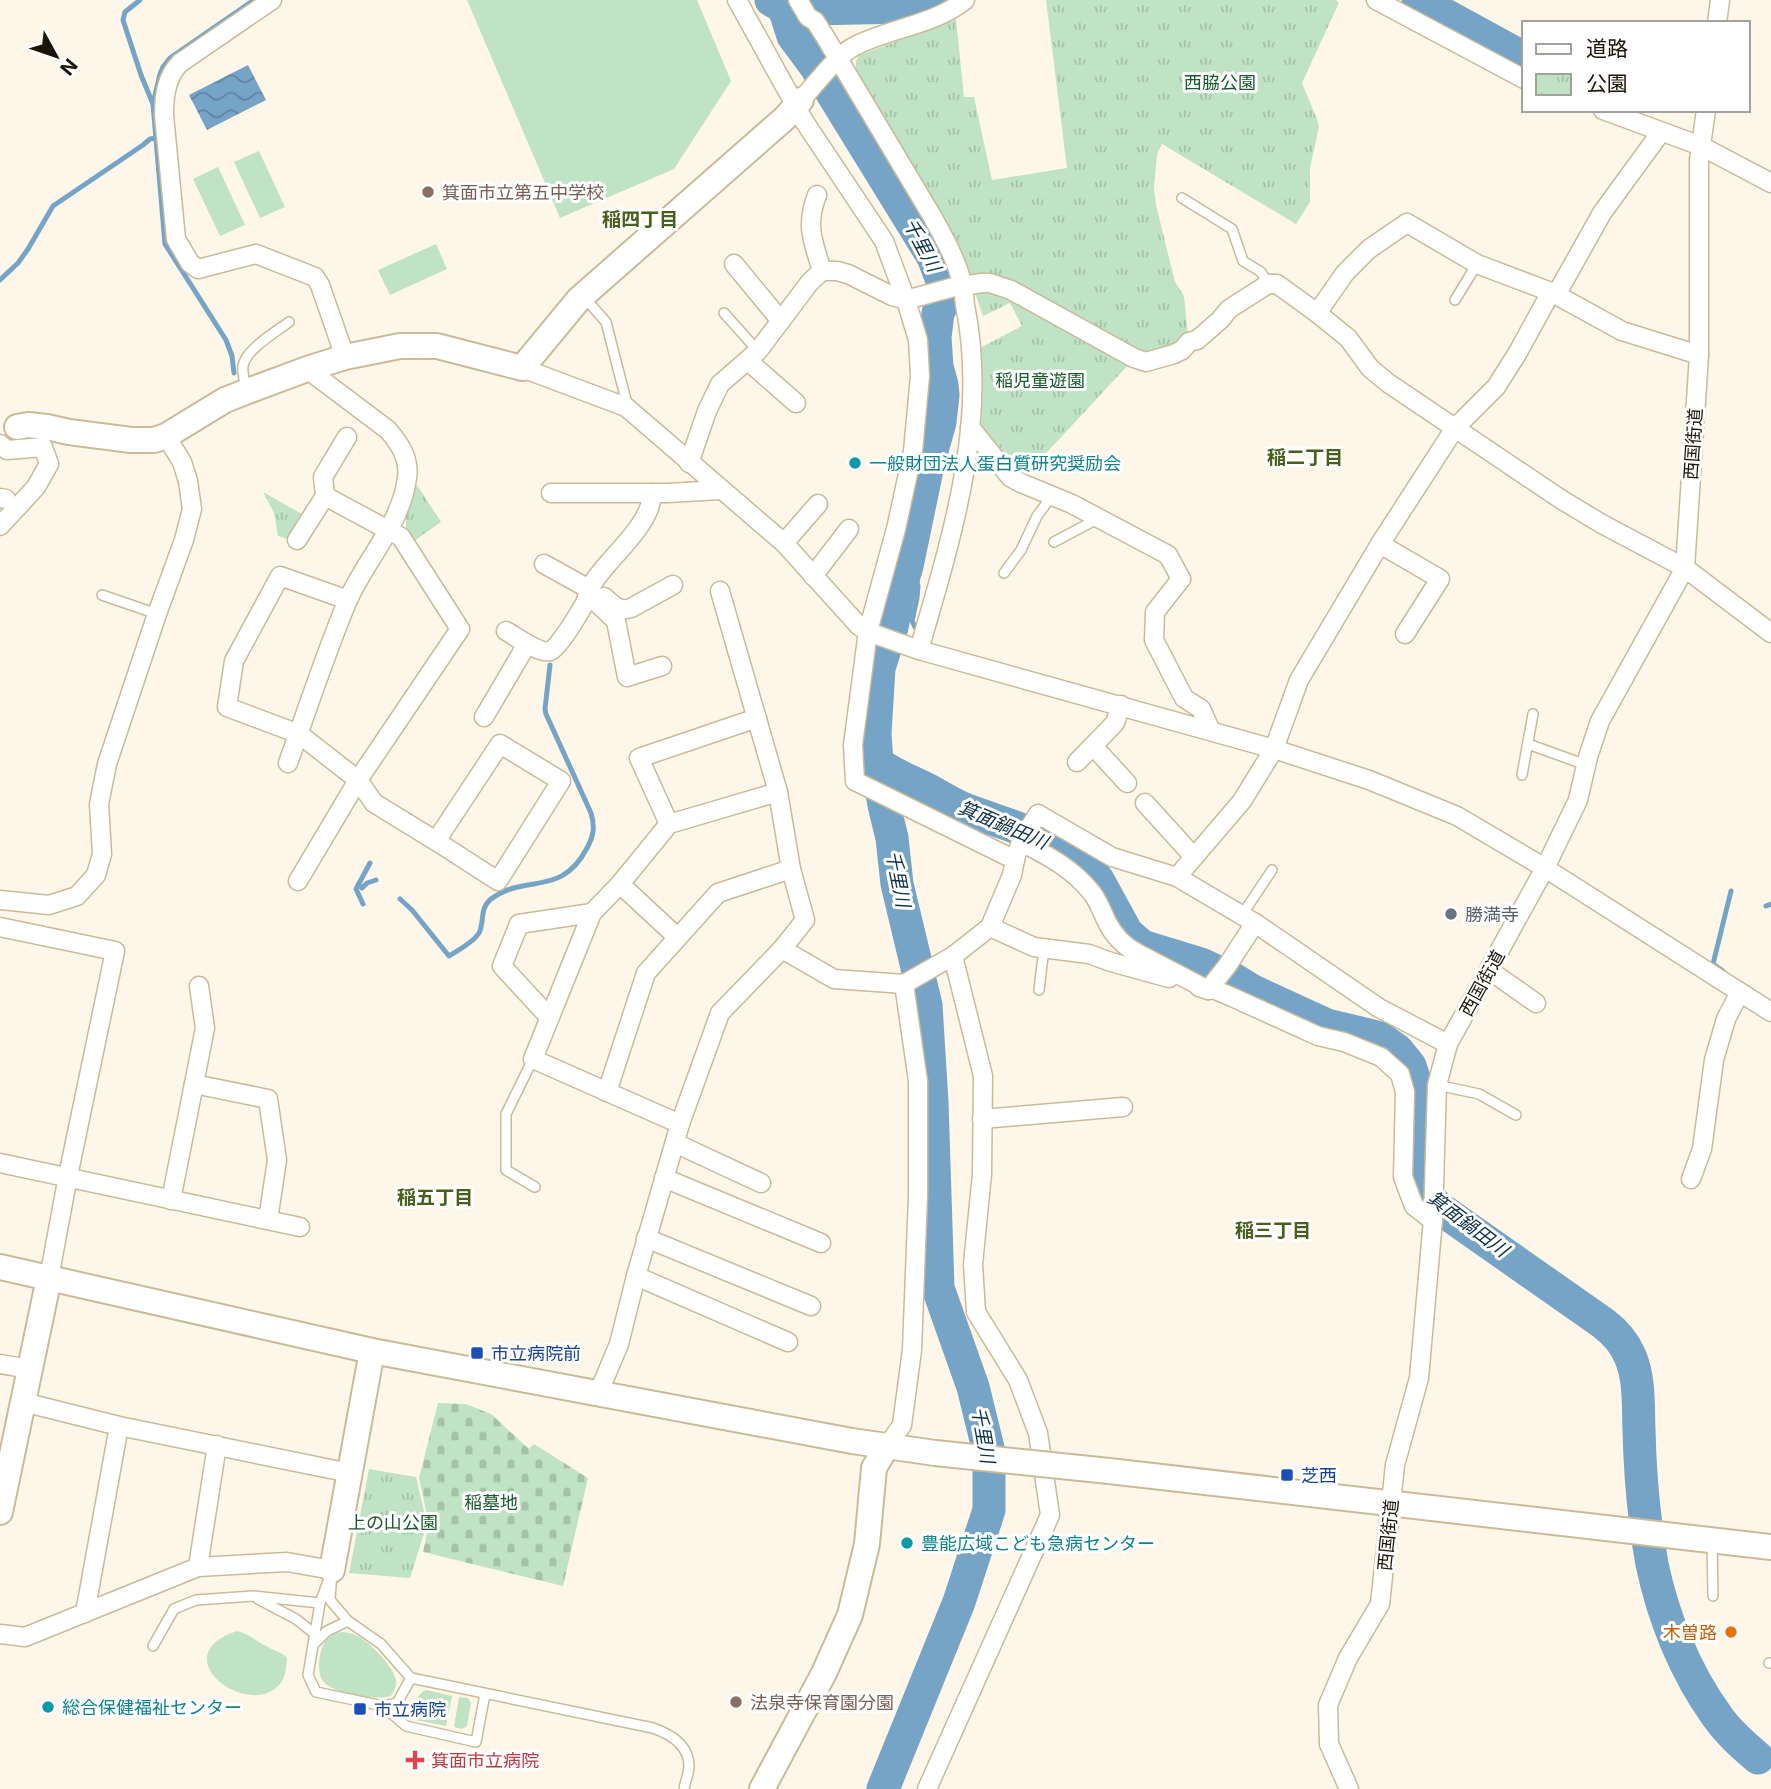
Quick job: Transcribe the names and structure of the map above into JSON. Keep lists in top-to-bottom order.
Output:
{
  "streets": {
    "street": ["西国街道"]
  },
  "districts": [
    "稲四丁目",
    "稲二丁目",
    "稲五丁目",
    "稲三丁目"
  ],
  "water": ["千里川", "箕面鍋田川"],
  "parks": [
    "西脇公園",
    "稲児童遊園",
    "稲墓地",
    "上の山公園"
  ],
  "places": {
    "other": [
      "箕面市立第五中学校",
      "一般財団法人蛋白質研究奨励会",
      "勝満寺",
      "豊能広域こども急病センター",
      "木曽路",
      "法泉寺保育園分園",
      "総合保健福祉センター"
    ],
    "transit": ["市立病院前", "芝西", "市立病院"],
    "health": ["箕面市立病院"]
  },
  "legend": ["道路", "公園"],
  "north": "bottom right"
}
